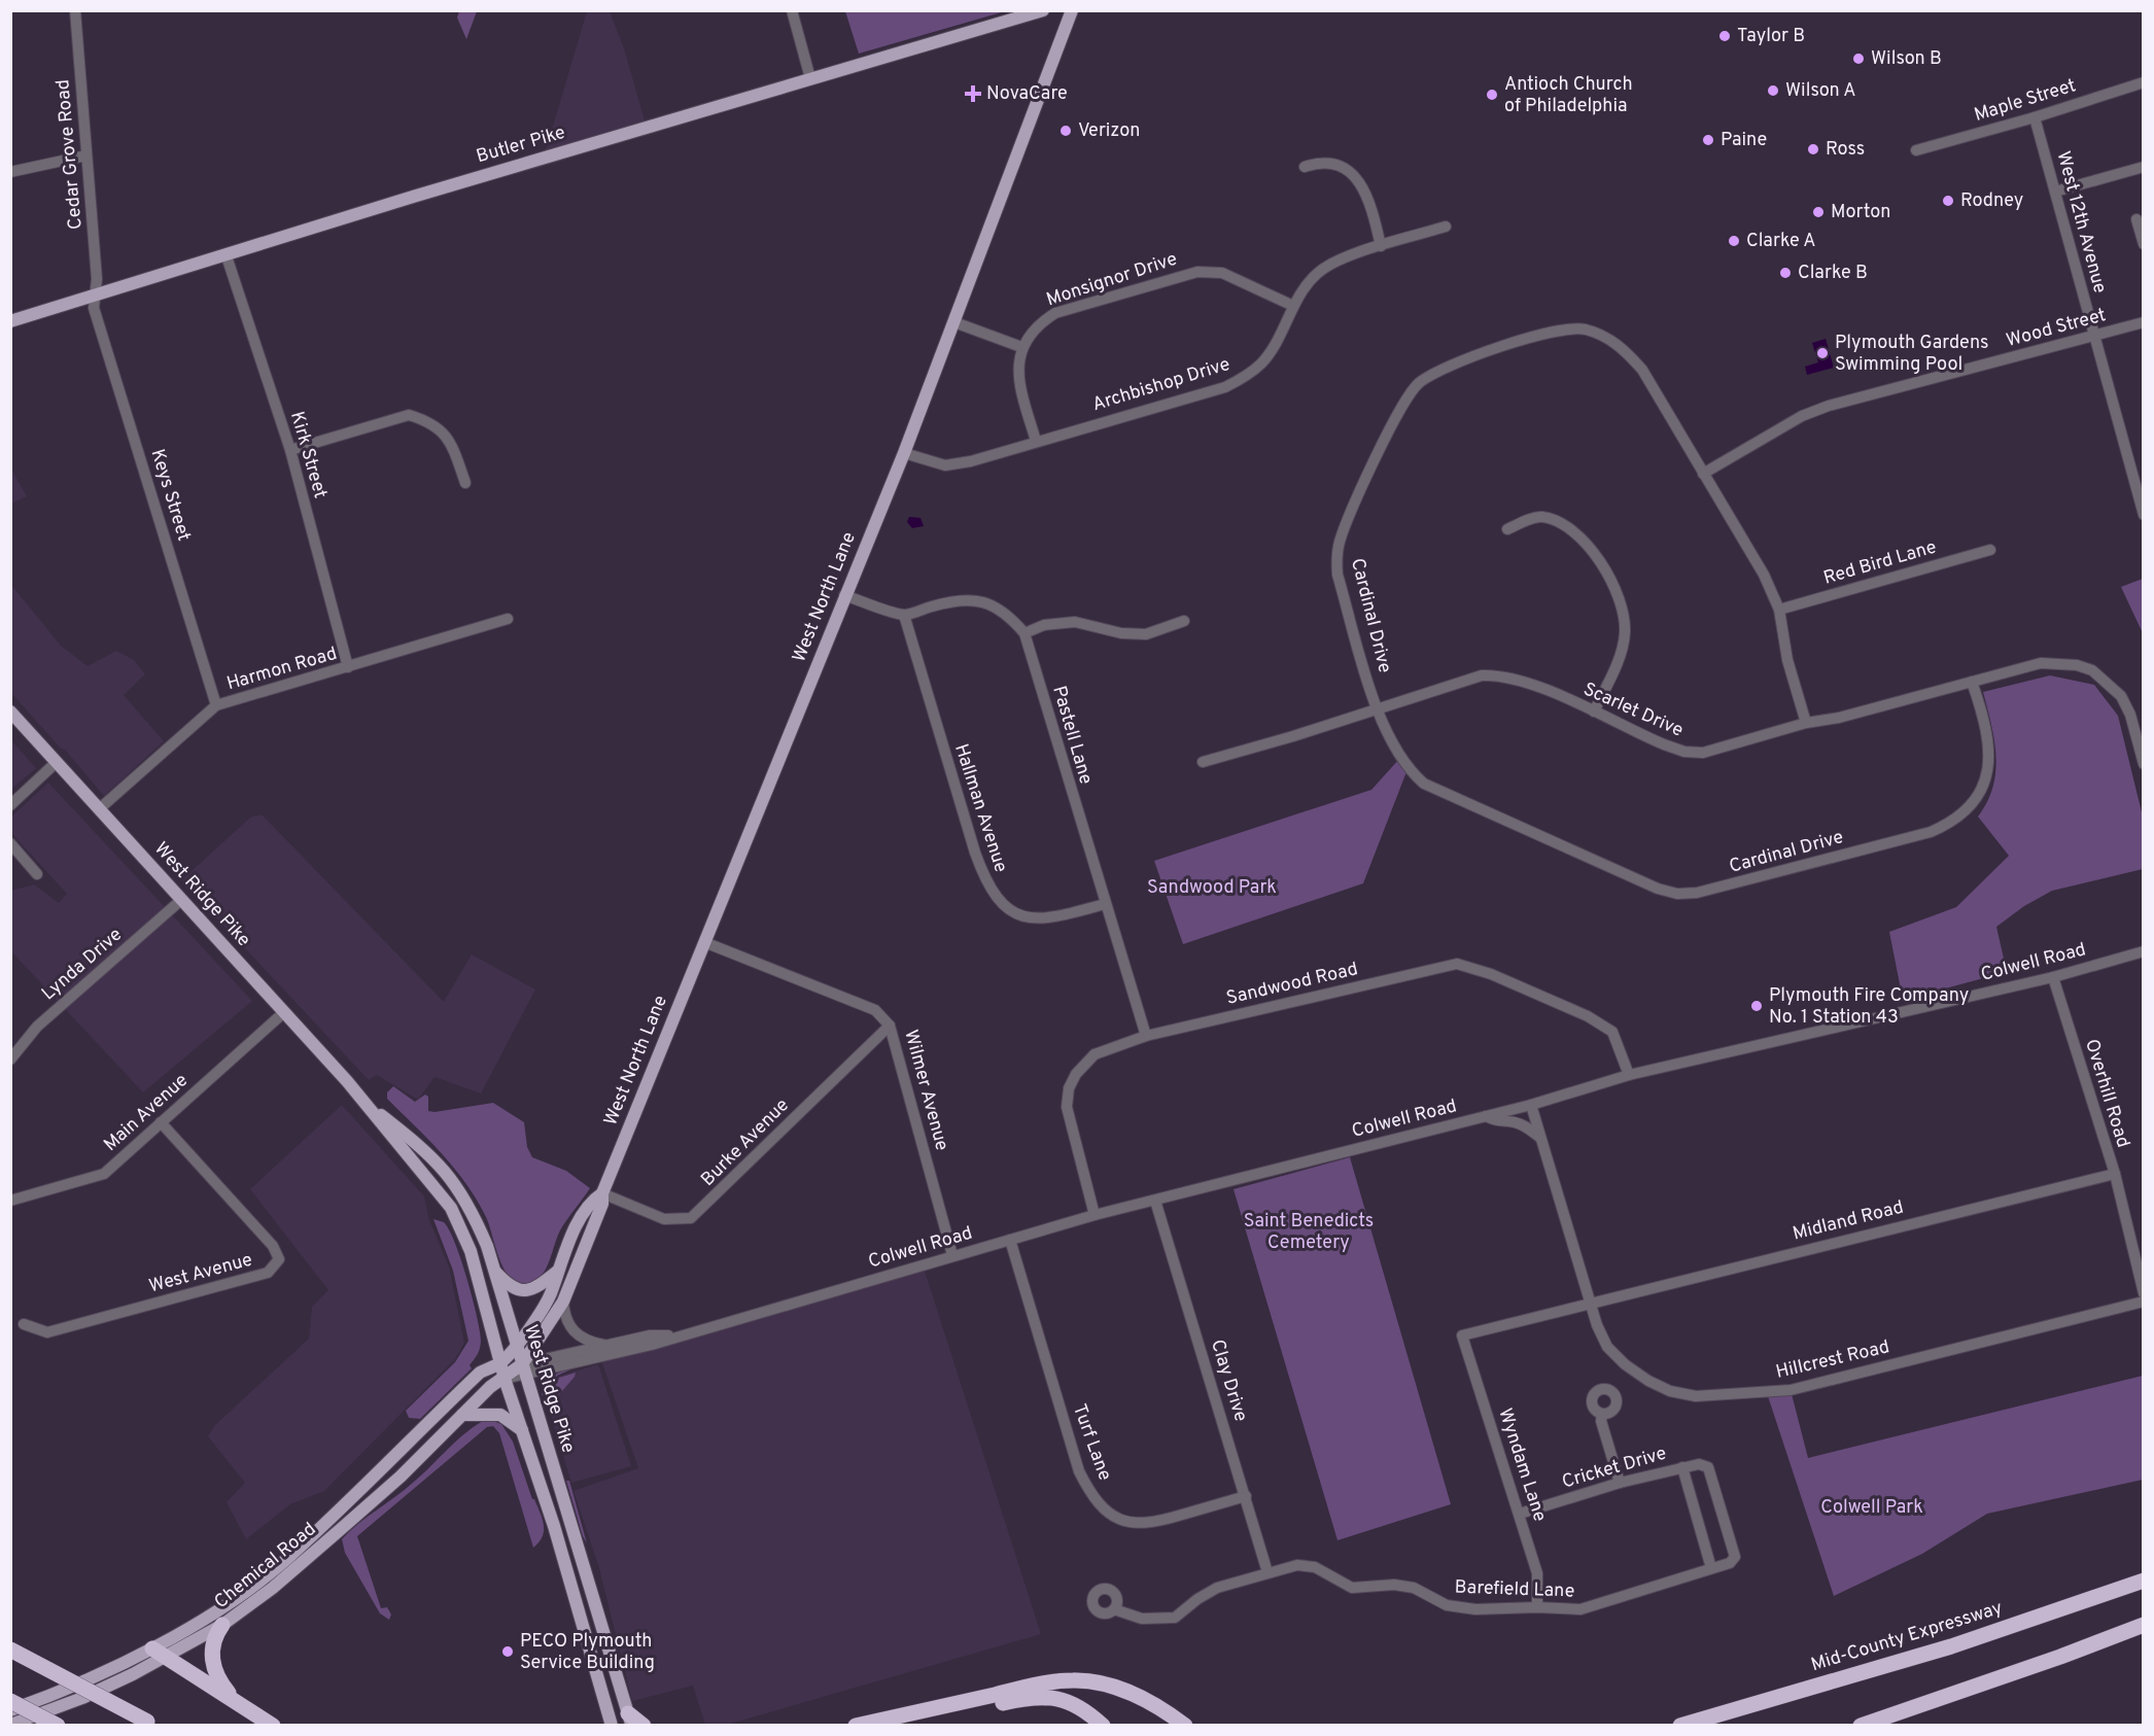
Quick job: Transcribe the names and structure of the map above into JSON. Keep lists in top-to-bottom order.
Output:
{
  "streets": {
    "highway": ["Mid-County Expressway"],
    "main road": [
      "Butler Pike",
      "West North Lane",
      "West Ridge Pike",
      "Chemical Road"
    ],
    "street": [
      "Maple Street",
      "Cedar Grove Road",
      "West 12th Avenue",
      "Monsignor Drive",
      "Wood Street",
      "Archbishop Drive",
      "Kirk Street",
      "Keys Street",
      "Red Bird Lane",
      "Cardinal Drive",
      "Harmon Road",
      "Scarlet Drive",
      "Pastell Lane",
      "Hallman Avenue",
      "Colwell Road",
      "Lynda Drive",
      "Sandwood Road",
      "Wilmer Avenue",
      "Overhill Road",
      "Main Avenue",
      "Burke Avenue",
      "Midland Road",
      "West Avenue",
      "Hillcrest Road",
      "Clay Drive",
      "Turf Lane",
      "Wyndam Lane",
      "Cricket Drive",
      "Barefield Lane"
    ]
  },
  "crossings": [
    ["Maple Street", "West 12th Avenue"],
    ["Butler Pike", "Cedar Grove Road"],
    ["Butler Pike", "Kirk Street"],
    ["Butler Pike", "Keys Street"],
    ["Cedar Grove Road", "Keys Street"],
    ["West 12th Avenue", "Wood Street"],
    ["Monsignor Drive", "Archbishop Drive"],
    ["Wood Street", "Cardinal Drive"],
    ["Archbishop Drive", "West North Lane"],
    ["Kirk Street", "Harmon Road"],
    ["Keys Street", "Harmon Road"],
    ["Red Bird Lane", "Cardinal Drive"],
    ["West North Lane", "West Ridge Pike"],
    ["West North Lane", "Colwell Road"],
    ["West North Lane", "Wilmer Avenue"],
    ["West North Lane", "Burke Avenue"],
    ["West North Lane", "Chemical Road"],
    ["Cardinal Drive", "Scarlet Drive"],
    ["Harmon Road", "West Ridge Pike"],
    ["Pastell Lane", "Hallman Avenue"],
    ["Pastell Lane", "Sandwood Road"],
    ["West Ridge Pike", "Colwell Road"],
    ["West Ridge Pike", "Lynda Drive"],
    ["West Ridge Pike", "Main Avenue"],
    ["West Ridge Pike", "Chemical Road"],
    ["Colwell Road", "Sandwood Road"],
    ["Colwell Road", "Wilmer Avenue"],
    ["Colwell Road", "Overhill Road"],
    ["Colwell Road", "Hillcrest Road"],
    ["Colwell Road", "Clay Drive"],
    ["Colwell Road", "Turf Lane"],
    ["Wilmer Avenue", "Burke Avenue"],
    ["Overhill Road", "Midland Road"],
    ["Main Avenue", "West Avenue"],
    ["Midland Road", "Hillcrest Road"],
    ["Midland Road", "Wyndam Lane"],
    ["Clay Drive", "Turf Lane"],
    ["Clay Drive", "Barefield Lane"],
    ["Wyndam Lane", "Cricket Drive"],
    ["Wyndam Lane", "Barefield Lane"],
    ["Cricket Drive", "Barefield Lane"]
  ],
  "parks": ["Sandwood Park", "Saint Benedicts Cemetery", "Colwell Park"],
  "places": {
    "other": [
      "Taylor B",
      "Wilson B",
      "Wilson A",
      "Antioch Church of Philadelphia",
      "Verizon",
      "Paine",
      "Ross",
      "Rodney",
      "Morton",
      "Clarke A",
      "Clarke B",
      "Plymouth Gardens Swimming Pool",
      "Plymouth Fire Company No. 1 Station 43",
      "PECO Plymouth Service Building"
    ],
    "health": ["NovaCare"]
  }
}
